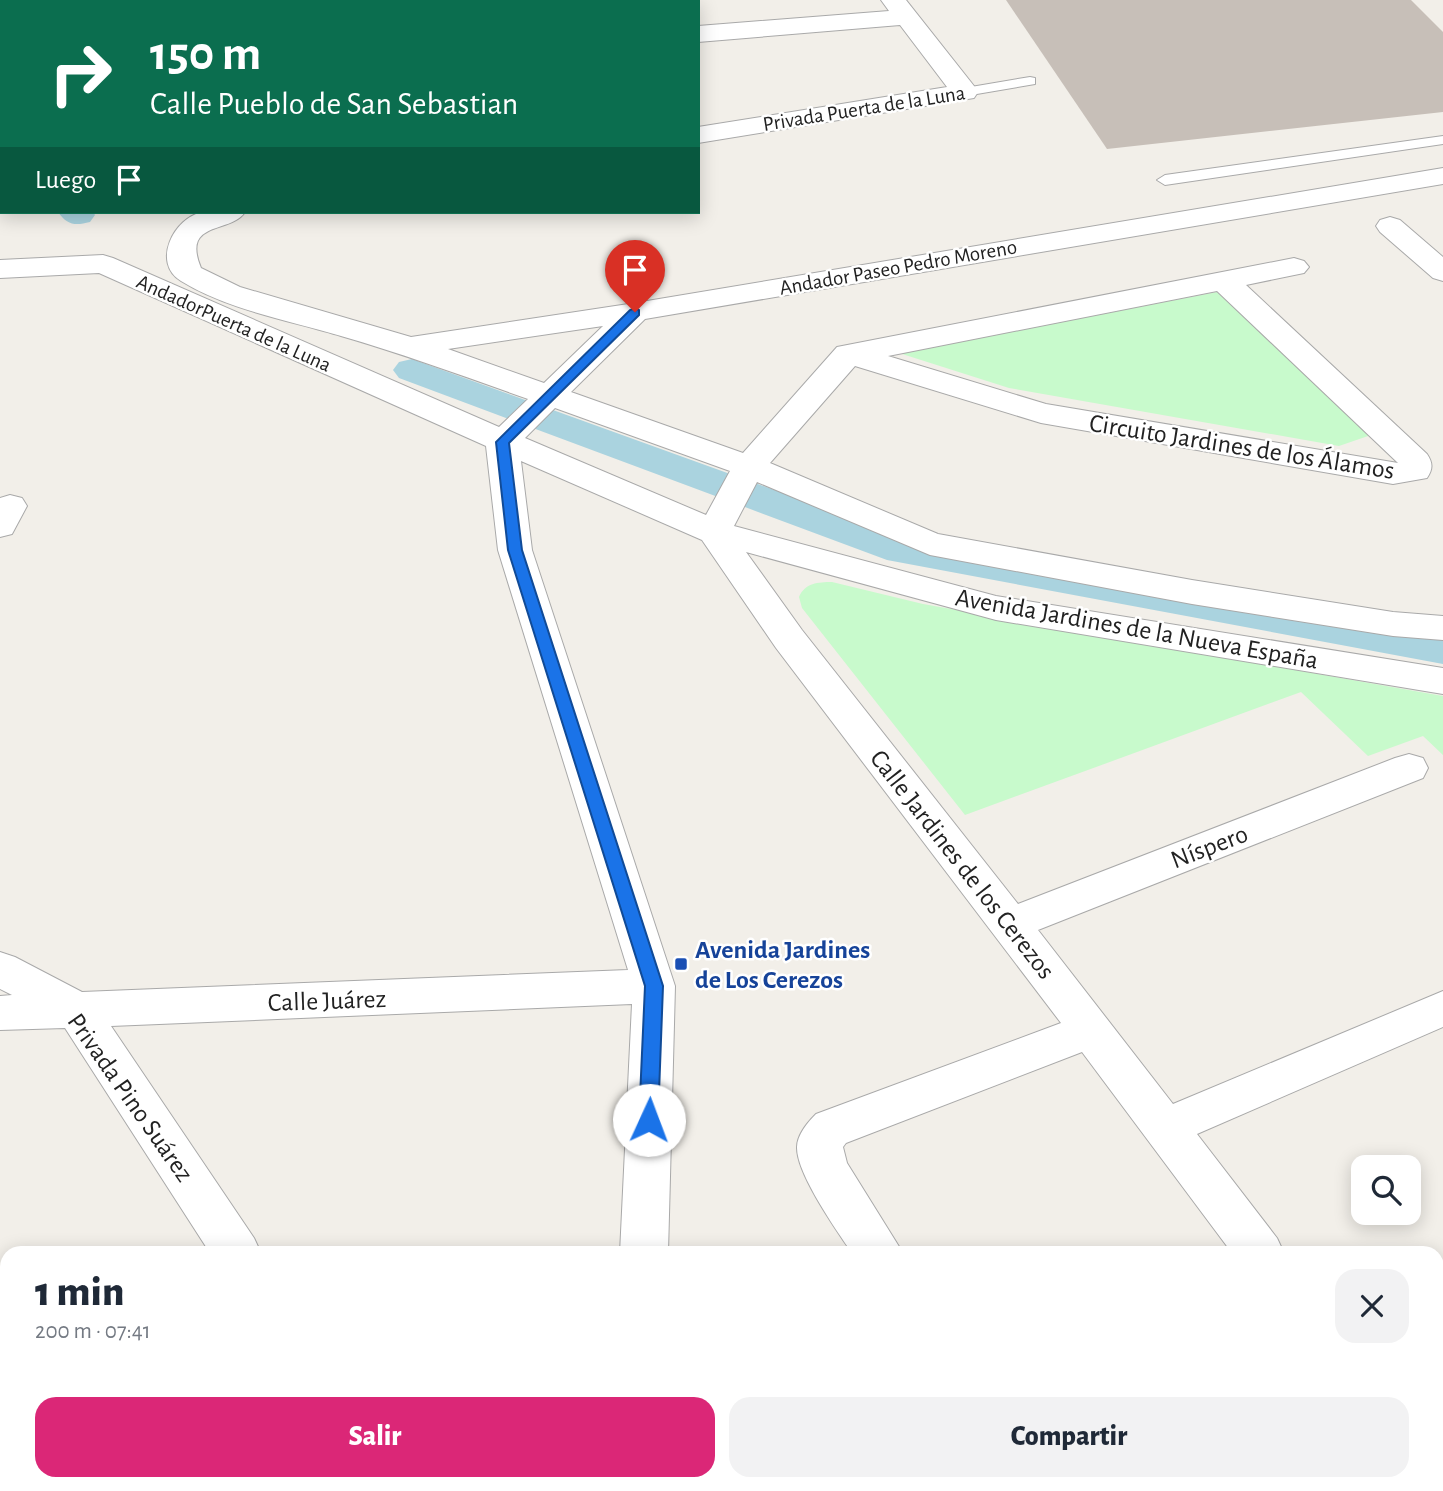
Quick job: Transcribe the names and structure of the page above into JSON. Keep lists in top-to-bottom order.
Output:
{
  "streets": {
    "street": [
      "Privada Puerta de la Luna",
      "Andador Paseo Pedro Moreno",
      "AndadorPuerta de la Luna",
      "Circuito Jardines de los Álamos",
      "Avenida Jardines de la Nueva España",
      "Níspero",
      "Calle Jardines de los Cerezos",
      "Calle Juárez",
      "Privada Pino Suárez"
    ]
  },
  "crossings": [
    ["Andador Paseo Pedro Moreno", "AndadorPuerta de la Luna"],
    ["Andador Paseo Pedro Moreno", "Avenida Jardines de la Nueva España"],
    ["AndadorPuerta de la Luna", "Avenida Jardines de la Nueva España"],
    ["Avenida Jardines de la Nueva España", "Calle Jardines de los Cerezos"],
    ["Níspero", "Calle Jardines de los Cerezos"],
    ["Calle Juárez", "Privada Pino Suárez"]
  ],
  "places": {
    "transit": ["Avenida Jardines de Los Cerezos"]
  },
  "page": {
    "turn": ["150 m", "Calle Pueblo de San Sebastian"],
    "then": "Luego",
    "heading": ["1 min", "200 m · 07:41"],
    "buttons": ["Salir", "Compartir"]
  }
}
